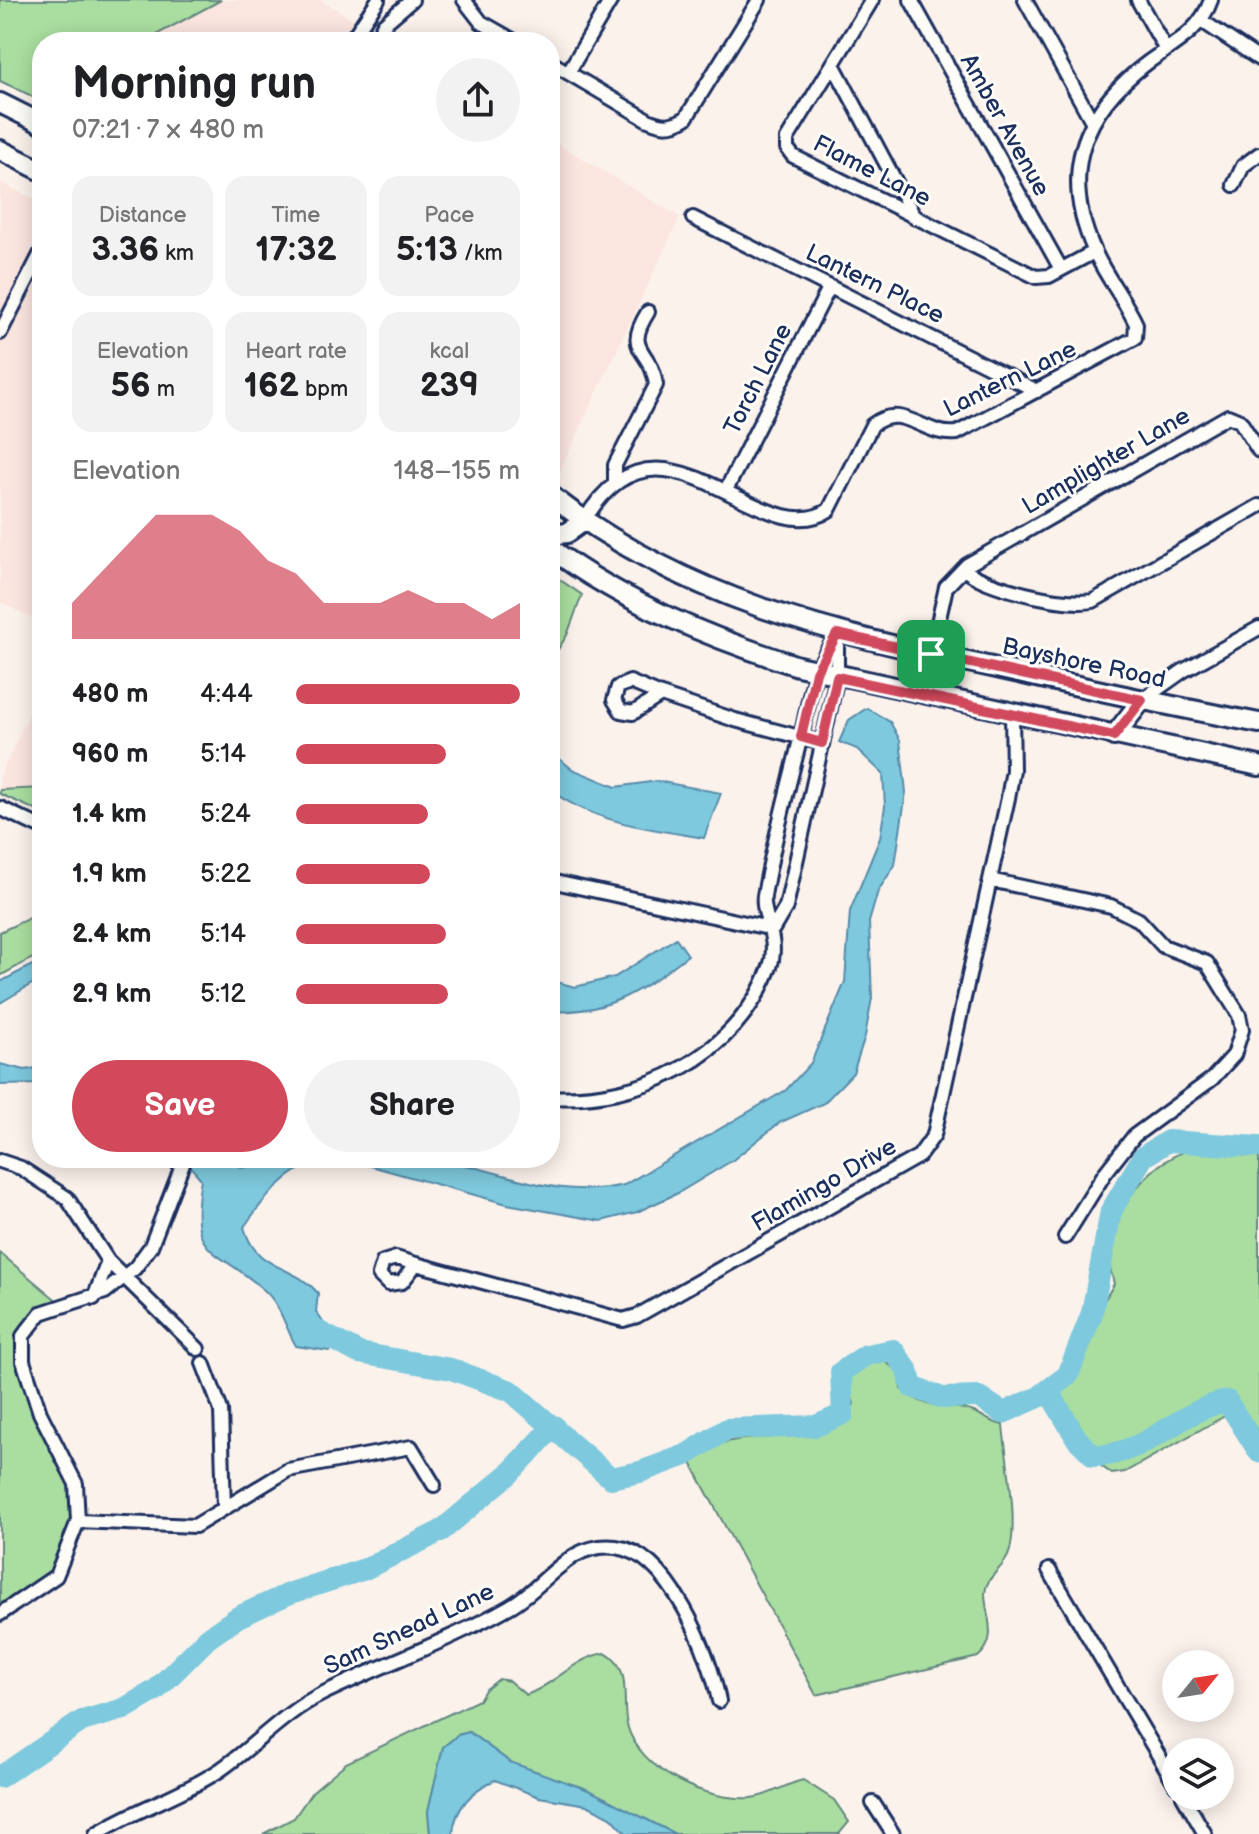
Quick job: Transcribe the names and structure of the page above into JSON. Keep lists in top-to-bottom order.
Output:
{
  "streets": {
    "main road": ["Bayshore Road"],
    "street": [
      "Amber Avenue",
      "Flame Lane",
      "Lantern Place",
      "Torch Lane",
      "Lantern Lane",
      "Lamplighter Lane",
      "Flamingo Drive",
      "Sam Snead Lane"
    ]
  },
  "crossings": [
    ["Amber Avenue", "Flame Lane"],
    ["Flame Lane", "Lantern Lane"],
    ["Lantern Place", "Torch Lane"],
    ["Lantern Place", "Lantern Lane"],
    ["Torch Lane", "Lantern Lane"],
    ["Lantern Lane", "Bayshore Road"],
    ["Lamplighter Lane", "Bayshore Road"]
  ],
  "north": "top right",
  "page": {
    "heading": ["Morning run", "07:21 · 7 × 480 m"],
    "stats": [
      ["Distance", "3.36 km"],
      ["Time", "17:32"],
      ["Pace", "5:13 /km"],
      ["Elevation", "56 m"],
      ["Heart rate", "162 bpm"],
      ["kcal", "239"]
    ],
    "chart": ["Elevation", "148–155 m"],
    "list": [
      {
        "name": "480 m",
        "note": "4:44"
      },
      {
        "name": "960 m",
        "note": "5:14"
      },
      {
        "name": "1.4 km",
        "note": "5:24"
      },
      {
        "name": "1.9 km",
        "note": "5:22"
      },
      {
        "name": "2.4 km",
        "note": "5:14"
      },
      {
        "name": "2.9 km",
        "note": "5:12"
      }
    ],
    "buttons": ["Save", "Share"]
  }
}
